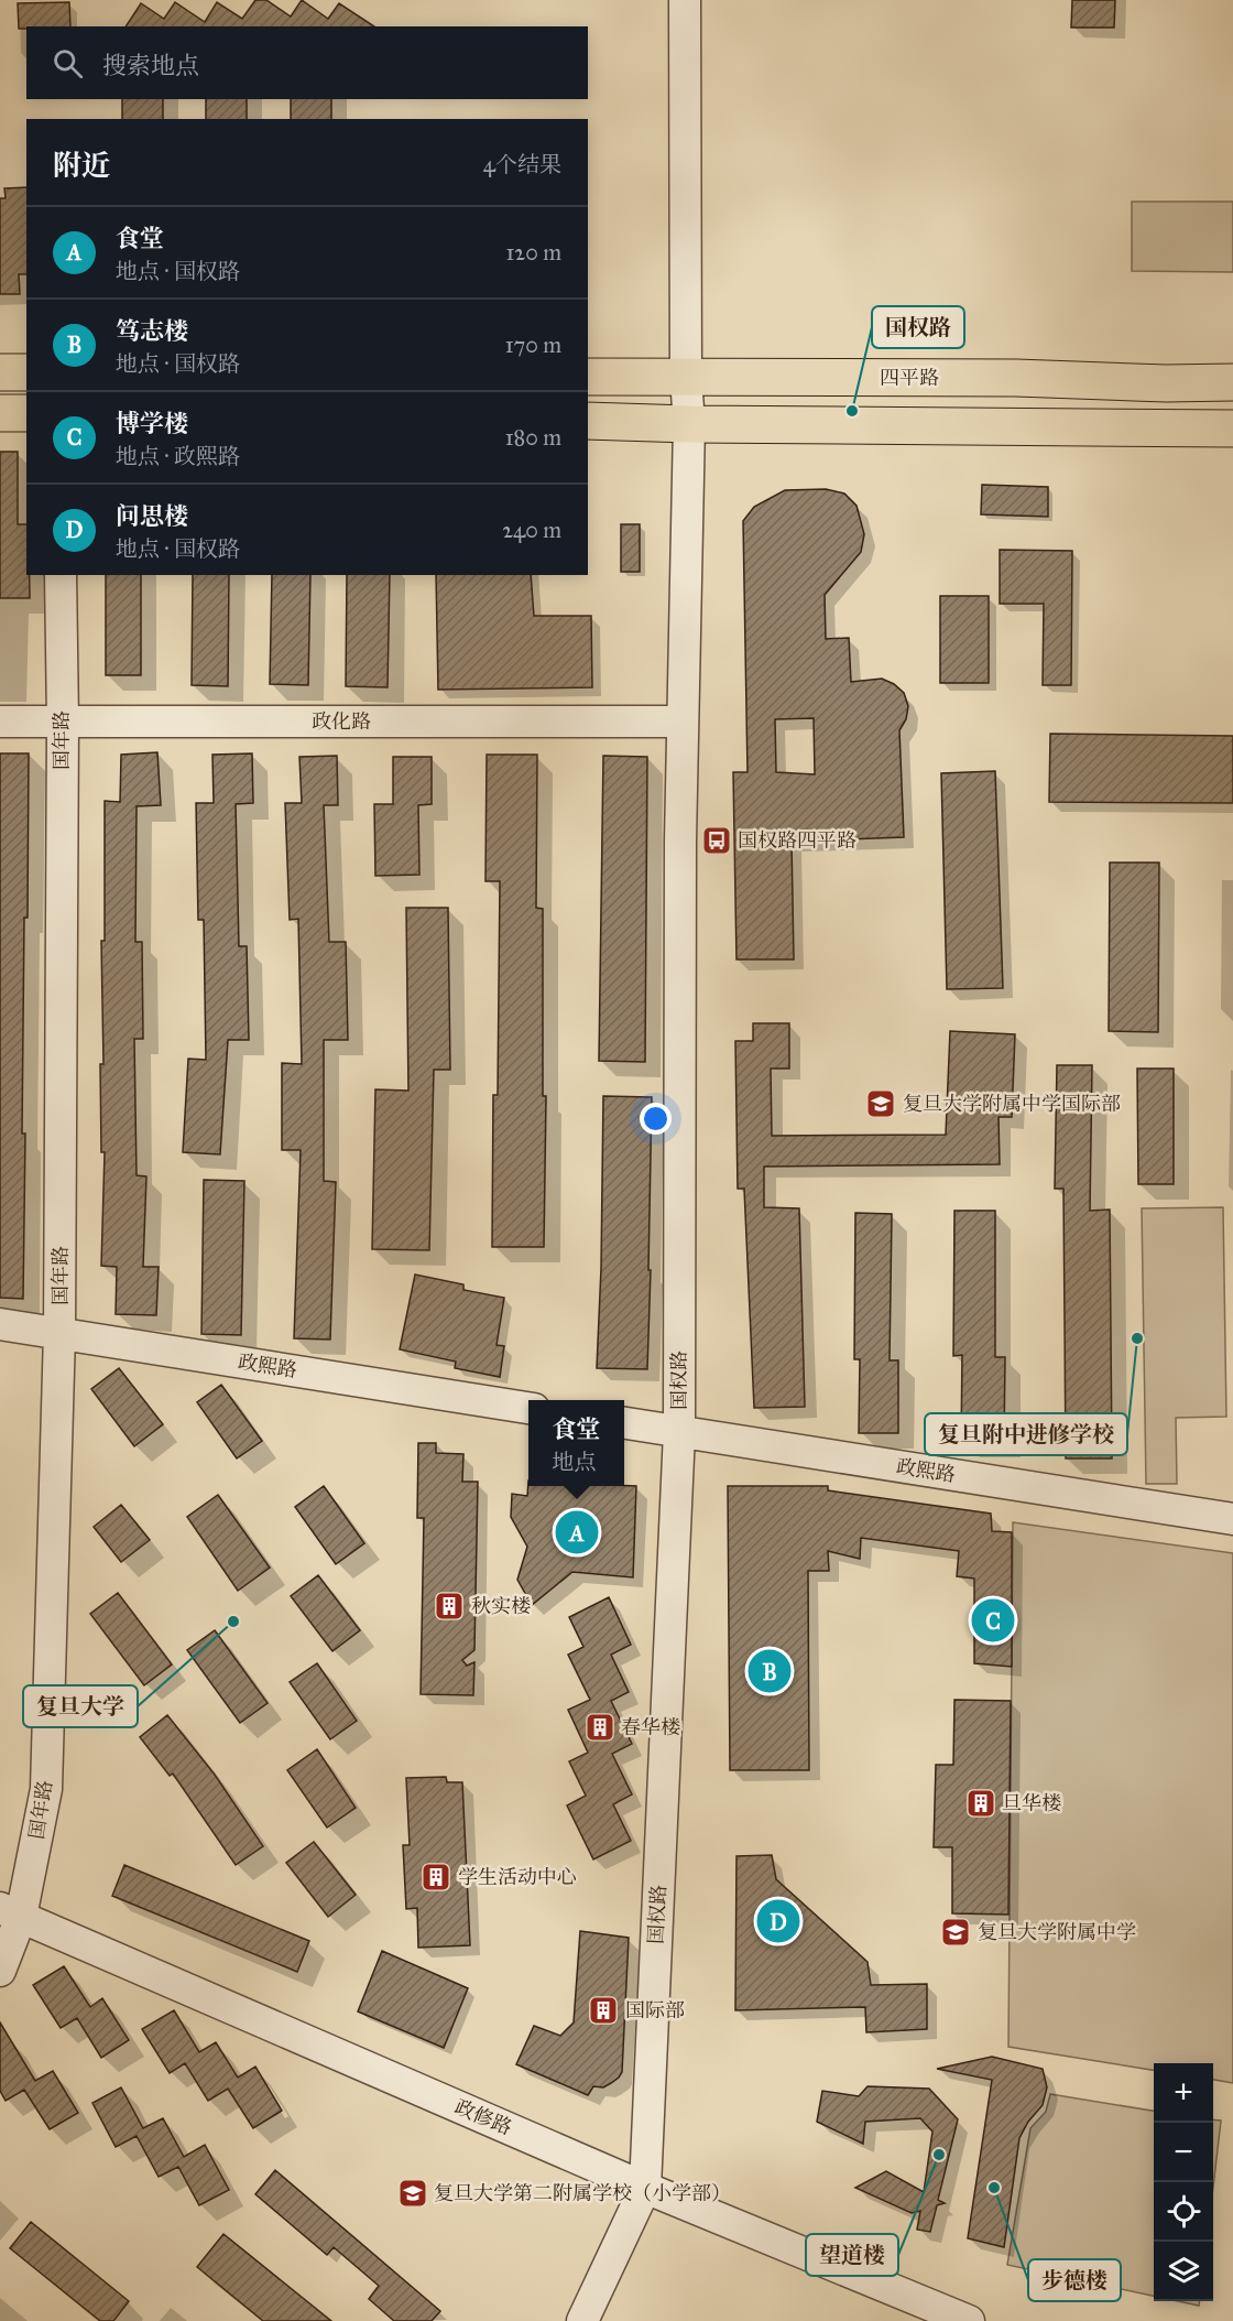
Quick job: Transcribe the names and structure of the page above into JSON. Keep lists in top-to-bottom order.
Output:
{
  "streets": {
    "main road": ["四平路"],
    "street": [
      "政化路",
      "国年路",
      "政熙路",
      "国权路",
      "政修路"
    ]
  },
  "crossings": [
    ["四平路", "国权路"],
    ["政化路", "国年路"],
    ["政化路", "国权路"],
    ["国年路", "政熙路"],
    ["国年路", "政修路"],
    ["政熙路", "国权路"],
    ["国权路", "政修路"]
  ],
  "places": {
    "other": [
      "国权路",
      "复旦附中进修学校",
      "复旦大学",
      "望道楼",
      "步德楼"
    ],
    "bus stop": ["国权路四平路"],
    "school or university": ["复旦大学附属中学国际部", "复旦大学附属中学", "复旦大学第二附属学校（小学部）"],
    "building": [
      "秋实楼",
      "春华楼",
      "旦华楼",
      "学生活动中心",
      "国际部"
    ]
  },
  "page": {
    "search": "搜索地点",
    "heading": ["附近", "4个结果"],
    "list": [
      {
        "mark": "A",
        "name": "食堂",
        "note": "地点 · 国权路",
        "value": "120 m"
      },
      {
        "mark": "B",
        "name": "笃志楼",
        "note": "地点 · 国权路",
        "value": "170 m"
      },
      {
        "mark": "C",
        "name": "博学楼",
        "note": "地点 · 政熙路",
        "value": "180 m"
      },
      {
        "mark": "D",
        "name": "问思楼",
        "note": "地点 · 国权路",
        "value": "240 m"
      }
    ],
    "popup": ["食堂", "地点"],
    "pins": [
      "A",
      "C",
      "B",
      "D"
    ],
    "map_buttons": ["+", "−"]
  }
}
